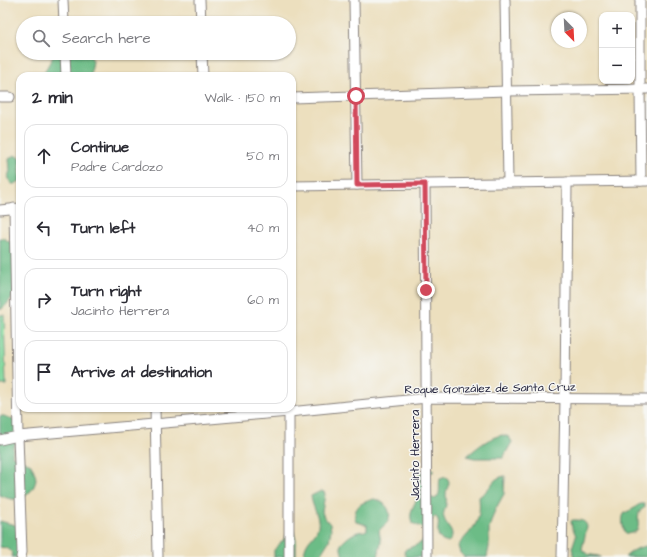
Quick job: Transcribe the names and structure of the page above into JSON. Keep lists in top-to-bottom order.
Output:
{
  "streets": {
    "street": ["Roque González de Santa Cruz", "Jacinto Herrera"]
  },
  "crossings": [
    ["Roque González de Santa Cruz", "Jacinto Herrera"]
  ],
  "north": "bottom right",
  "page": {
    "map_buttons": ["+", "−"],
    "search": "Search here",
    "heading": ["2 min", "Walk · 150 m"],
    "list": [
      ["Continue", "Padre Cardozo", "50 m"],
      ["Turn left", "40 m"],
      ["Turn right", "Jacinto Herrera", "60 m"],
      "Arrive at destination"
    ]
  }
}
